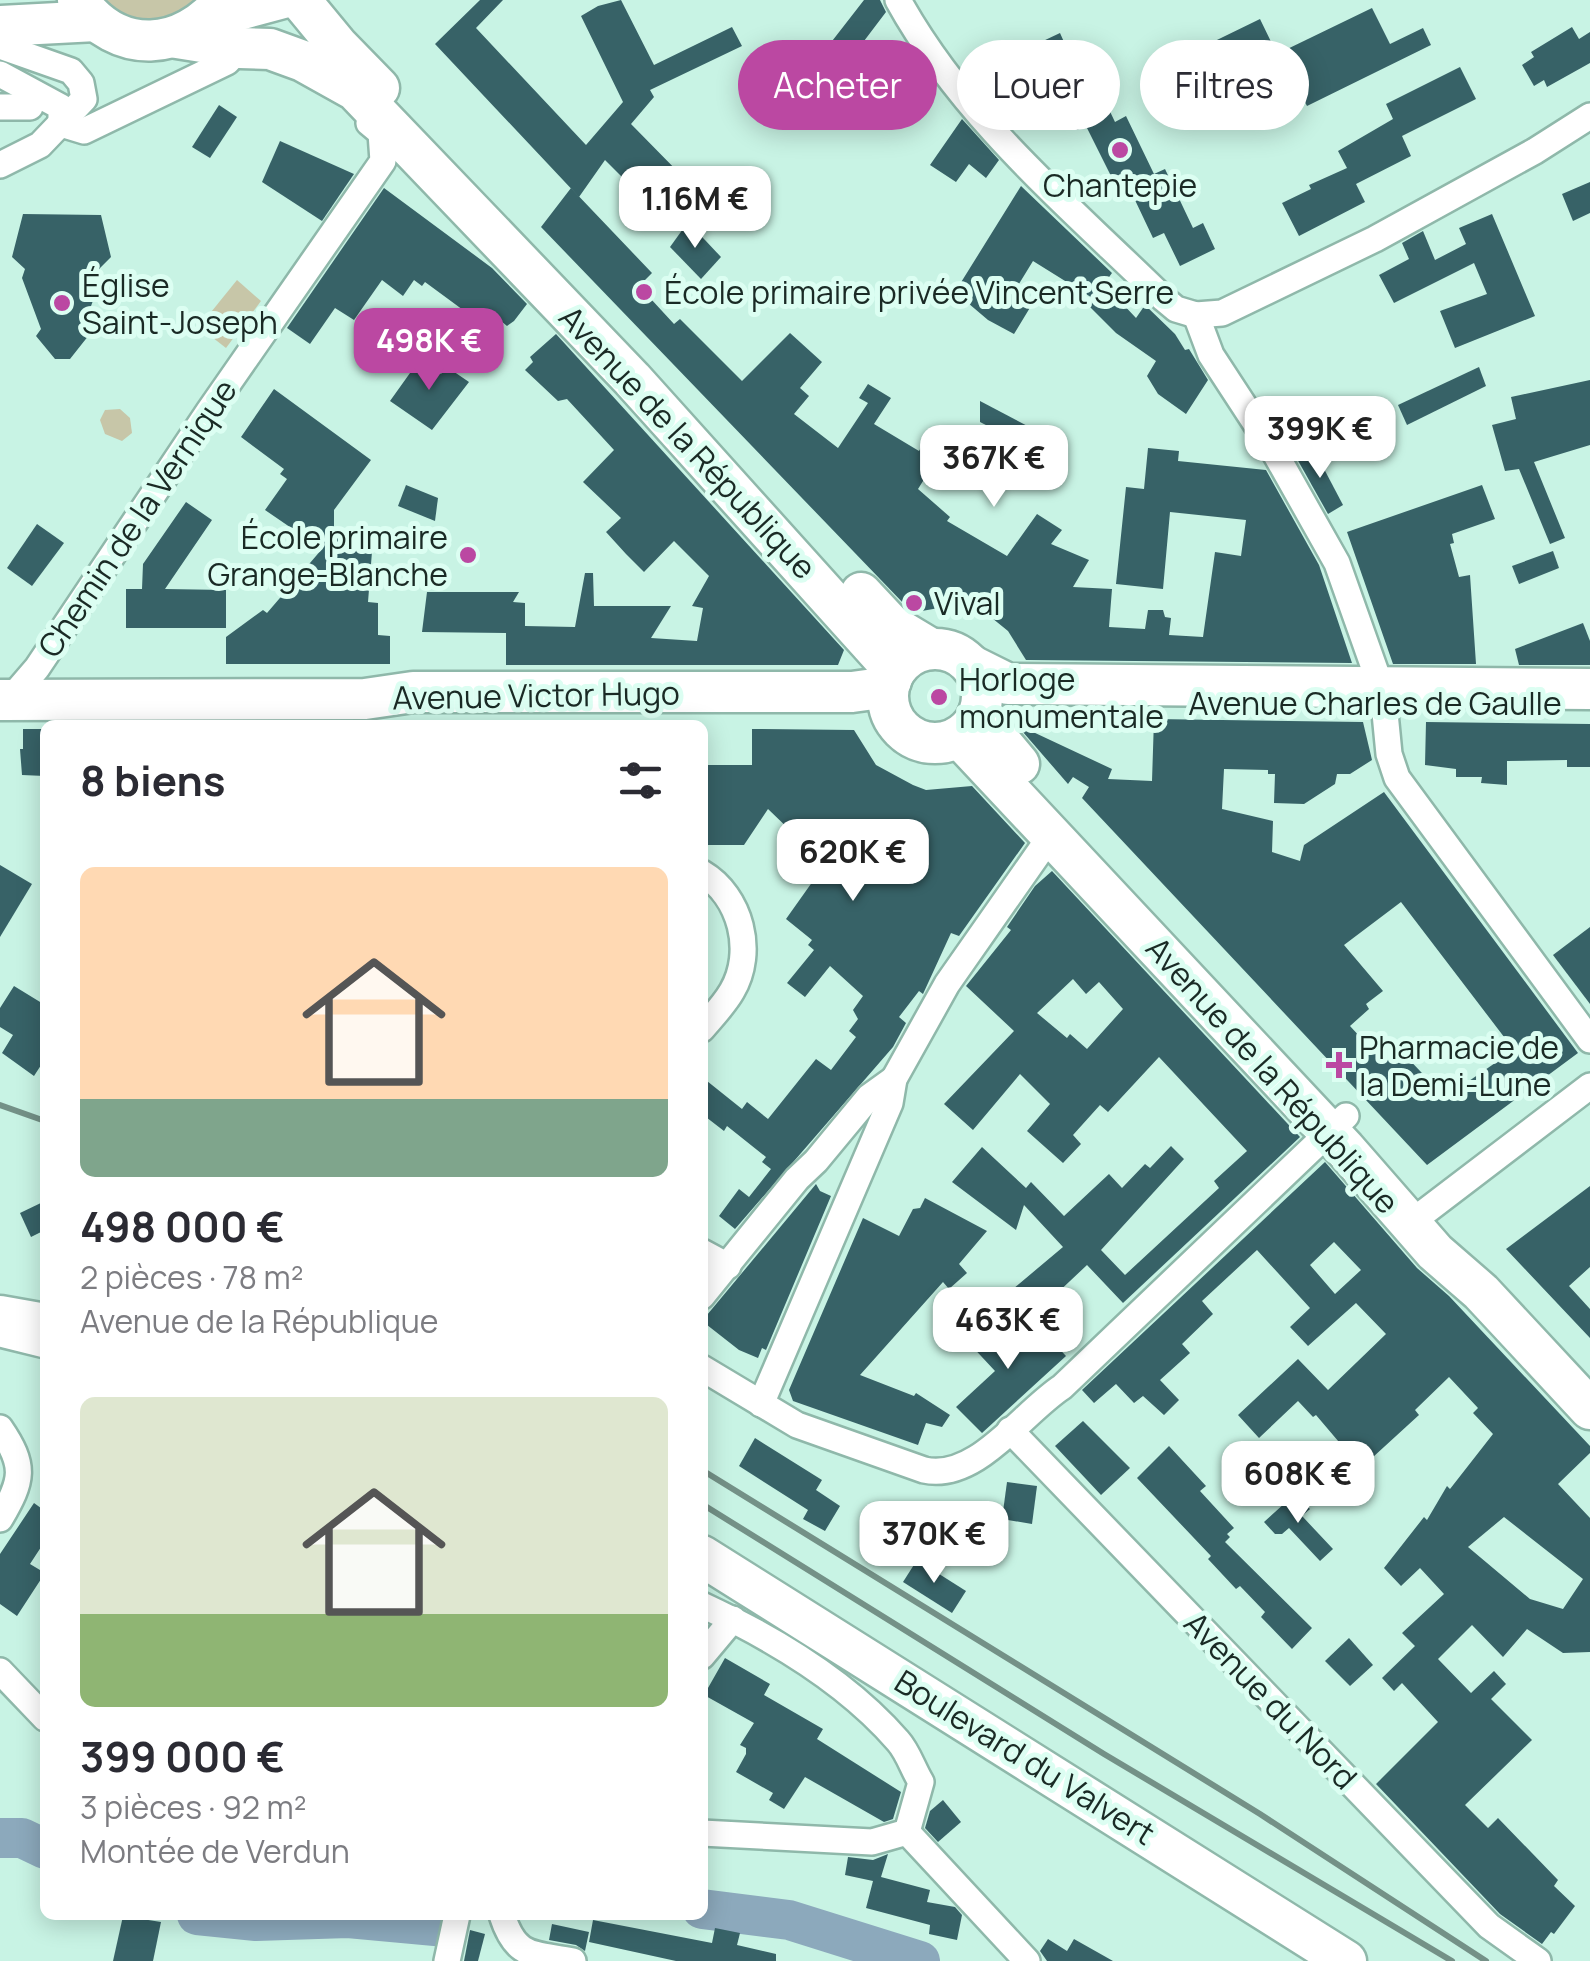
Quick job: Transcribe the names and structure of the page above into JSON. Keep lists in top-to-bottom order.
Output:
{
  "streets": {
    "main road": [
      "Avenue de la République",
      "Avenue Victor Hugo",
      "Avenue Charles de Gaulle",
      "Boulevard du Valvert"
    ],
    "street": ["Chemin de la Vernique", "Avenue du Nord"]
  },
  "crossings": [
    ["Avenue de la République", "Chemin de la Vernique"],
    ["Avenue de la République", "Avenue Victor Hugo"],
    ["Avenue de la République", "Avenue Charles de Gaulle"],
    ["Chemin de la Vernique", "Avenue Victor Hugo"],
    ["Avenue Victor Hugo", "Avenue Charles de Gaulle"]
  ],
  "places": {
    "other": [
      "Chantepie",
      "École primaire privée Vincent Serre",
      "Église Saint-Joseph",
      "École primaire Grange-Blanche",
      "Vival",
      "Horloge monumentale"
    ],
    "health": ["Pharmacie de la Demi-Lune"]
  },
  "page": {
    "chip": ["Acheter", "Louer", "Filtres"],
    "price": [
      "1.16M €",
      "498K €",
      "399K €",
      "367K €",
      "620K €",
      "463K €",
      "608K €",
      "370K €"
    ],
    "heading": "8 biens",
    "list": [
      {
        "name": "498 000 €",
        "note": "2 pièces · 78 m² · Avenue de la République"
      },
      {
        "name": "399 000 €",
        "note": "3 pièces · 92 m² · Montée de Verdun"
      }
    ]
  }
}
